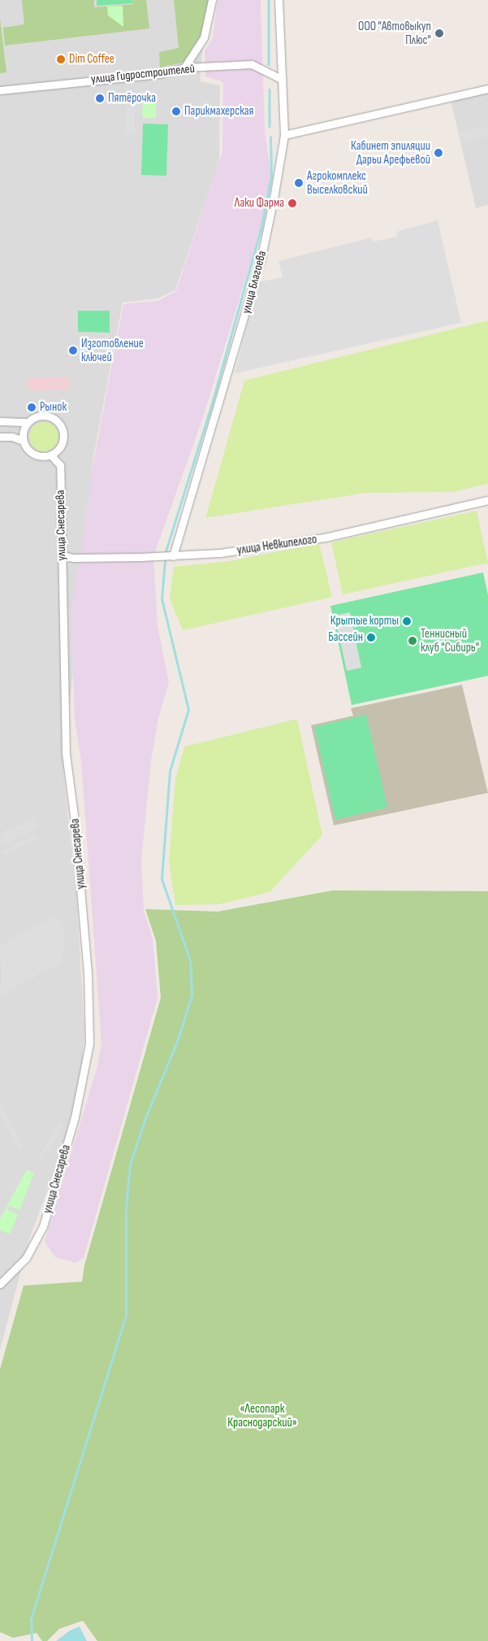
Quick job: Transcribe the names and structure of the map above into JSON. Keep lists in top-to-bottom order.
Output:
{
  "streets": {
    "street": [
      "улица Гидростроителей",
      "улица Благоева",
      "улица Снесарева",
      "улица Невкипелого"
    ]
  },
  "crossings": [
    ["улица Гидростроителей", "улица Благоева"],
    ["улица Благоева", "улица Невкипелого"],
    ["улица Снесарева", "улица Невкипелого"]
  ],
  "parks": ["«Лесопарк Краснодарский»"],
  "places": [
    "ООО \"Автовыкуп Плюс\"",
    "Dim Coffee",
    "Пятёрочка",
    "Парикмахерская",
    "Кабинет эпиляции Дарьи Арефьевой",
    "Агрокомплекс Выселковский",
    "Лаки Фарма",
    "Изготовление ключей",
    "Рынок",
    "Крытые корты",
    "Бассейн",
    "Теннисный клуб \"Сибирь\""
  ]
}
